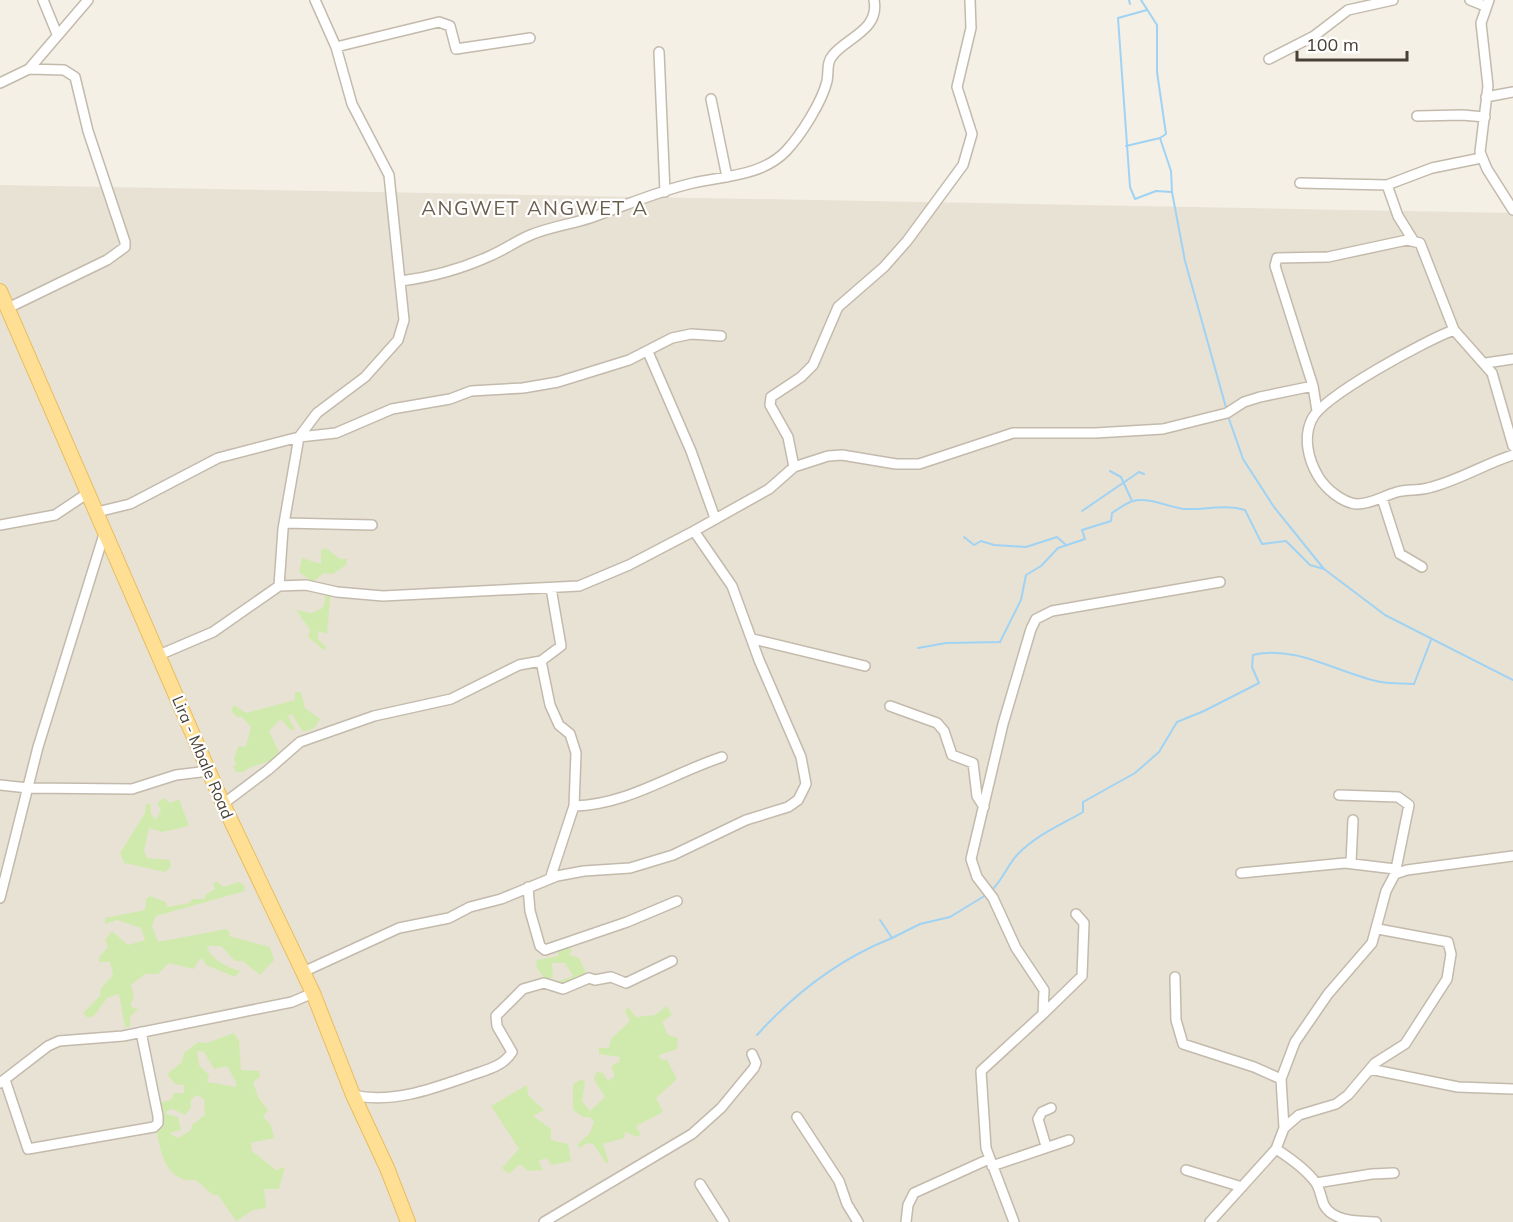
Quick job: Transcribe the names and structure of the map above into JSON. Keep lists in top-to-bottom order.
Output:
{
  "streets": {
    "main road": ["Lira - Mbale Road"]
  },
  "districts": ["ANGWET ANGWET A"],
  "scale_bar": "100 m"
}
